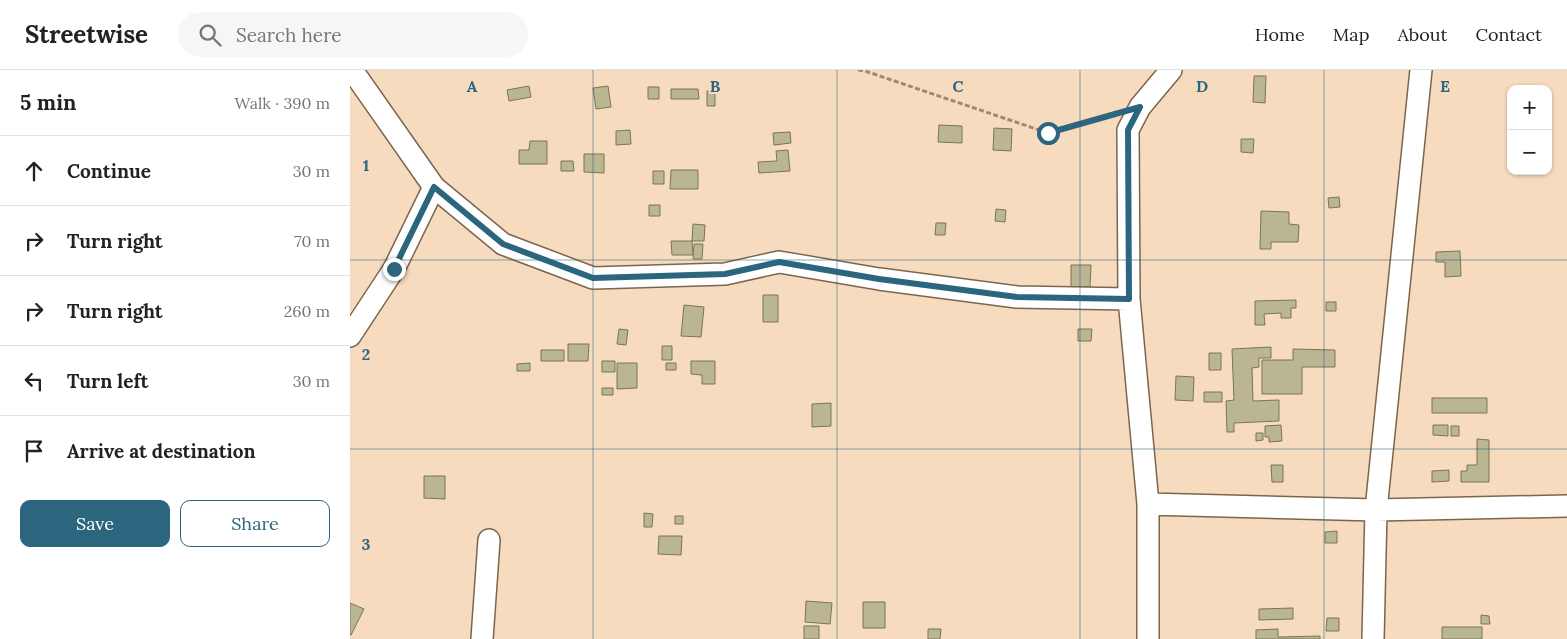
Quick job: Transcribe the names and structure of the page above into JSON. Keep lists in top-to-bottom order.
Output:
{
  "page": {
    "header": "Streetwise",
    "search": "Search here",
    "nav": [
      "Home",
      "Map",
      "About",
      "Contact"
    ],
    "heading": ["5 min", "Walk · 390 m"],
    "map_buttons": ["+", "−"],
    "list": [
      ["Continue", "30 m"],
      ["Turn right", "70 m"],
      ["Turn right", "260 m"],
      ["Turn left", "30 m"],
      "Arrive at destination"
    ],
    "buttons": ["Save", "Share"]
  },
  "grid": {
    "columns": [
      "A",
      "B",
      "C",
      "D",
      "E"
    ],
    "rows": ["1", "2", "3"]
  }
}
